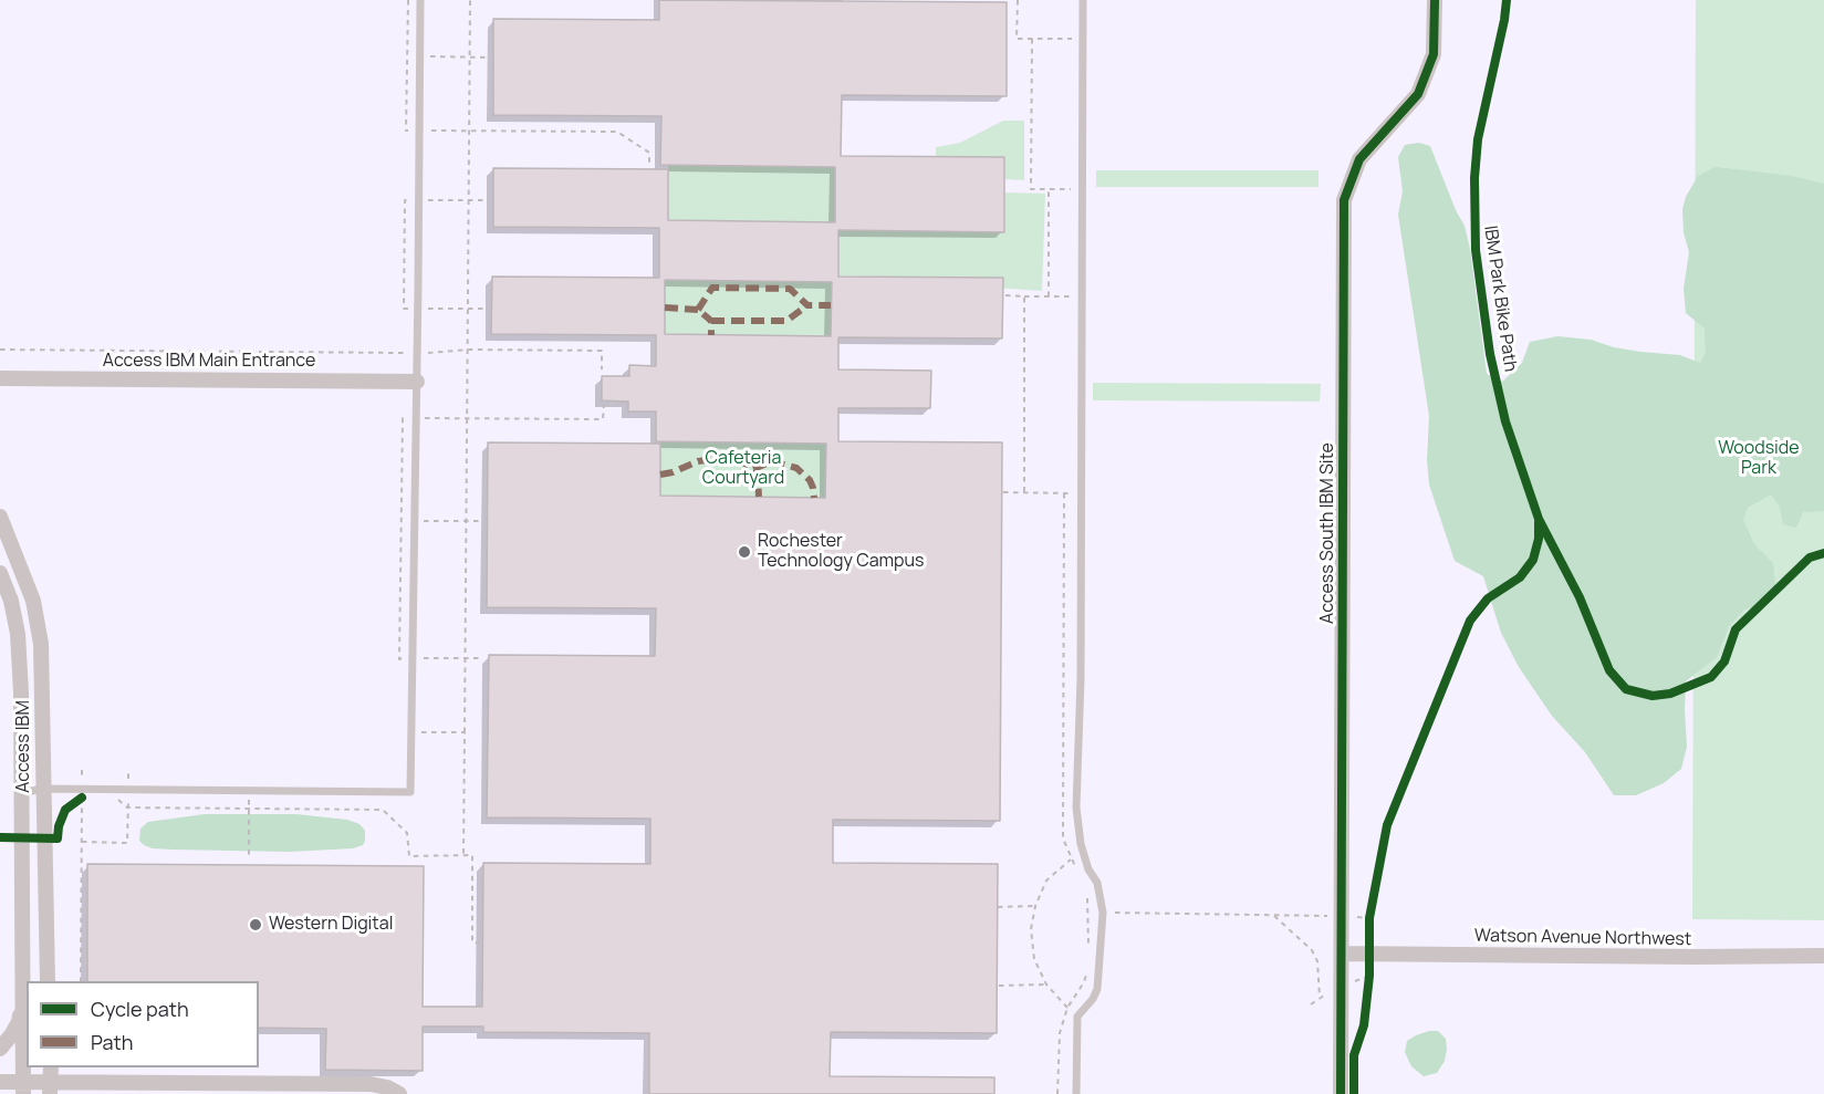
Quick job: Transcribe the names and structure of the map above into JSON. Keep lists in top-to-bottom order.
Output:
{
  "streets": {
    "street": [
      "Access IBM Main Entrance",
      "Access South IBM Site",
      "Access IBM",
      "Watson Avenue Northwest"
    ],
    "cycle path": ["IBM Park Bike Path"]
  },
  "crossings": [
    ["Access South IBM Site", "Watson Avenue Northwest"]
  ],
  "parks": ["Woodside Park", "Cafeteria Courtyard"],
  "places": ["Rochester Technology Campus", "Western Digital"],
  "legend": ["Cycle path", "Path"]
}
